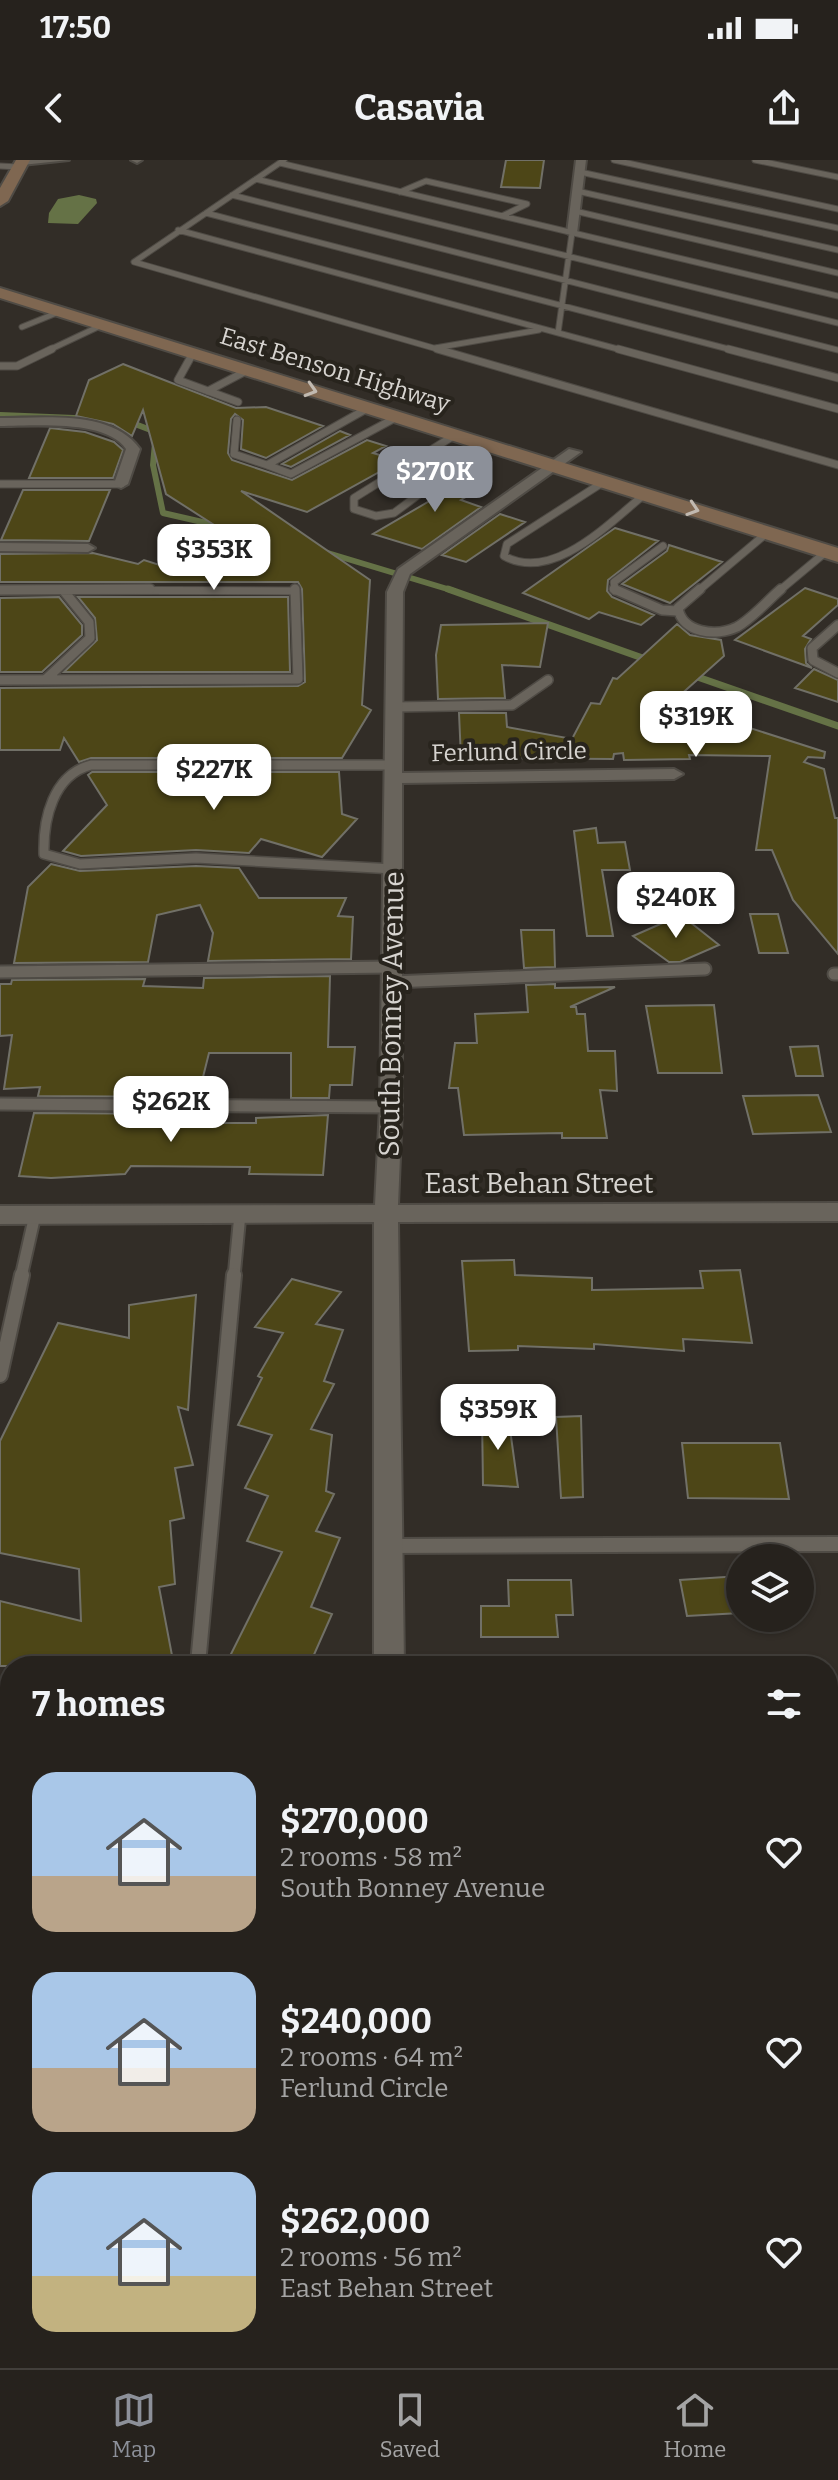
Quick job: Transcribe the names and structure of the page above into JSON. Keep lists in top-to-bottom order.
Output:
{
  "streets": {
    "main road": ["East Benson Highway"],
    "street": ["Ferlund Circle", "South Bonney Avenue", "East Behan Street"]
  },
  "crossings": [
    ["East Benson Highway", "South Bonney Avenue"],
    ["Ferlund Circle", "South Bonney Avenue"],
    ["South Bonney Avenue", "East Behan Street"]
  ],
  "page": {
    "status": "17:50",
    "header": "Casavia",
    "price": [
      "$270K",
      "$353K",
      "$319K",
      "$227K",
      "$240K",
      "$262K",
      "$359K"
    ],
    "heading": "7 homes",
    "list": [
      {
        "name": "$270,000",
        "note": "2 rooms · 58 m² · South Bonney Avenue"
      },
      {
        "name": "$240,000",
        "note": "2 rooms · 64 m² · Ferlund Circle"
      },
      {
        "name": "$262,000",
        "note": "2 rooms · 56 m² · East Behan Street"
      }
    ],
    "tabs": ["Map", "Saved", "Home"]
  }
}
